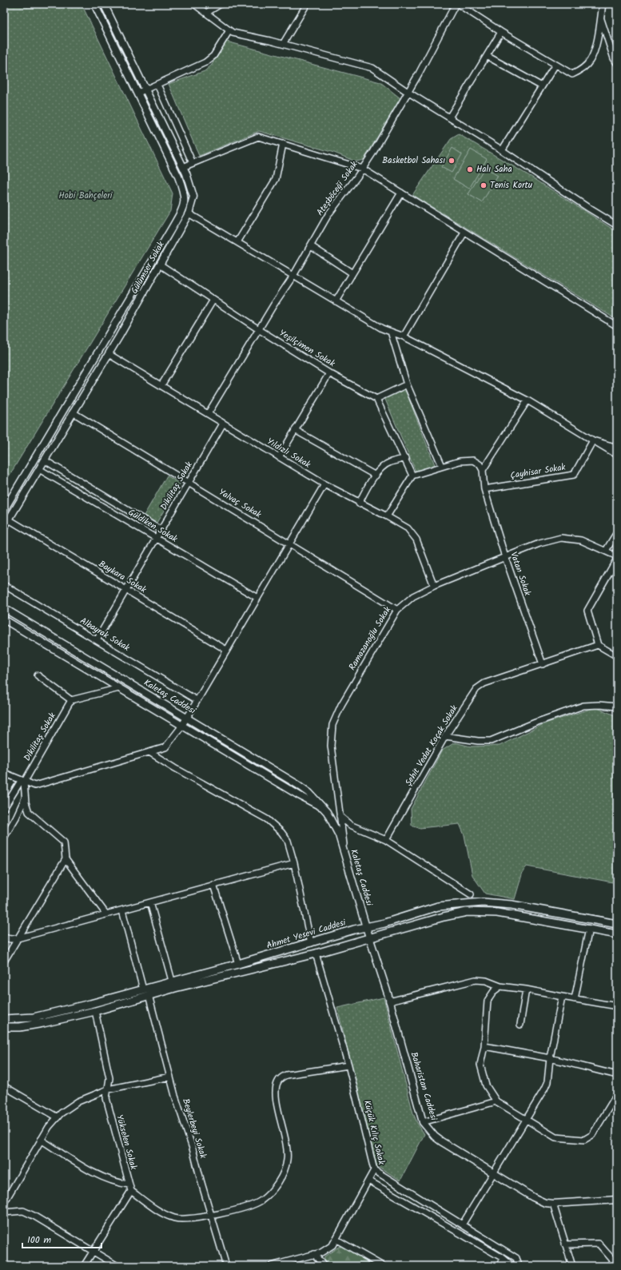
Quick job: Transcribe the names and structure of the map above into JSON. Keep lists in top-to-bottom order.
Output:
{
  "streets": {
    "main road": ["Ahmet Yesevi Caddesi"],
    "street": [
      "Ateşböceği Sokak",
      "Gülümser Sokak",
      "Yeşilçimen Sokak",
      "Yıldızlı Sokak",
      "Çayhisar Sokak",
      "Dikilitaş Sokak",
      "Yalvaç Sokak",
      "Güldiken Sokak",
      "Vatan Sokak",
      "Baykara Sokak",
      "Albayrak Sokak",
      "Ramazanoğlu Sokak",
      "Kaletaş Caddesi",
      "Şehit Vedat Koçak Sokak",
      "Baharistan Caddesi",
      "Beylerbeyi Sokak",
      "Küçük Kılıç Sokak",
      "Yükselen Sokak"
    ]
  },
  "crossings": [
    ["Ateşböceği Sokak", "Yeşilçimen Sokak"],
    ["Ateşböceği Sokak", "Yıldızlı Sokak"],
    ["Gülümser Sokak", "Yeşilçimen Sokak"],
    ["Gülümser Sokak", "Yıldızlı Sokak"],
    ["Gülümser Sokak", "Yalvaç Sokak"],
    ["Gülümser Sokak", "Güldiken Sokak"],
    ["Gülümser Sokak", "Baykara Sokak"],
    ["Yıldızlı Sokak", "Dikilitaş Sokak"],
    ["Yıldızlı Sokak", "Ramazanoğlu Sokak"],
    ["Çayhisar Sokak", "Vatan Sokak"],
    ["Dikilitaş Sokak", "Yalvaç Sokak"],
    ["Dikilitaş Sokak", "Güldiken Sokak"],
    ["Dikilitaş Sokak", "Baykara Sokak"],
    ["Dikilitaş Sokak", "Albayrak Sokak"],
    ["Yalvaç Sokak", "Ramazanoğlu Sokak"],
    ["Vatan Sokak", "Ramazanoğlu Sokak"],
    ["Vatan Sokak", "Şehit Vedat Koçak Sokak"],
    ["Ramazanoğlu Sokak", "Kaletaş Caddesi"],
    ["Kaletaş Caddesi", "Ahmet Yesevi Caddesi"],
    ["Kaletaş Caddesi", "Baharistan Caddesi"],
    ["Ahmet Yesevi Caddesi", "Baharistan Caddesi"],
    ["Ahmet Yesevi Caddesi", "Beylerbeyi Sokak"],
    ["Ahmet Yesevi Caddesi", "Küçük Kılıç Sokak"],
    ["Ahmet Yesevi Caddesi", "Yükselen Sokak"]
  ],
  "parks": ["Hobi Bahçeleri"],
  "places": ["Basketbol Sahası", "Halı Saha", "Tenis Kortu"],
  "scale_bar": "100 m"
}
